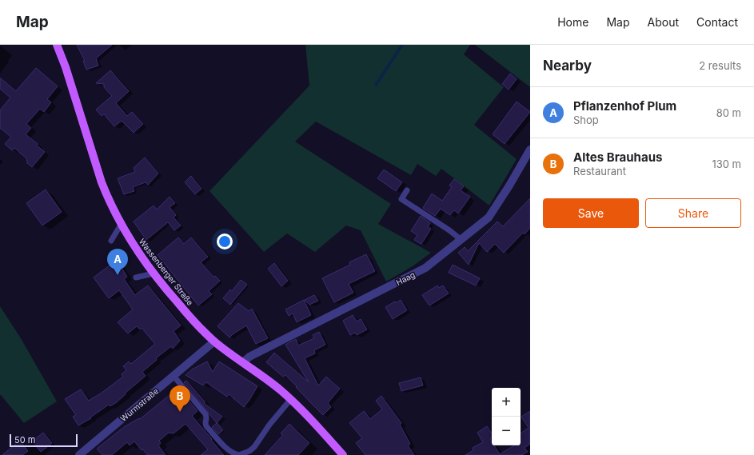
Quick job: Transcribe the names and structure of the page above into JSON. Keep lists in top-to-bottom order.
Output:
{
  "streets": {
    "main road": ["Wassenberger Straße"],
    "street": ["Haag", "Wurmstraße"]
  },
  "crossings": [
    ["Wassenberger Straße", "Haag"],
    ["Wassenberger Straße", "Wurmstraße"]
  ],
  "scale_bar": "50 m",
  "page": {
    "header": "Map",
    "nav": [
      "Home",
      "Map",
      "About",
      "Contact"
    ],
    "heading": ["Nearby", "2 results"],
    "list": [
      {
        "mark": "A",
        "name": "Pflanzenhof Plum",
        "note": "Shop",
        "value": "80 m"
      },
      {
        "mark": "B",
        "name": "Altes Brauhaus",
        "note": "Restaurant",
        "value": "130 m"
      }
    ],
    "buttons": ["Save", "Share"],
    "pins": ["A", "B"],
    "map_buttons": ["+", "−"],
    "scale": "50 m"
  }
}
